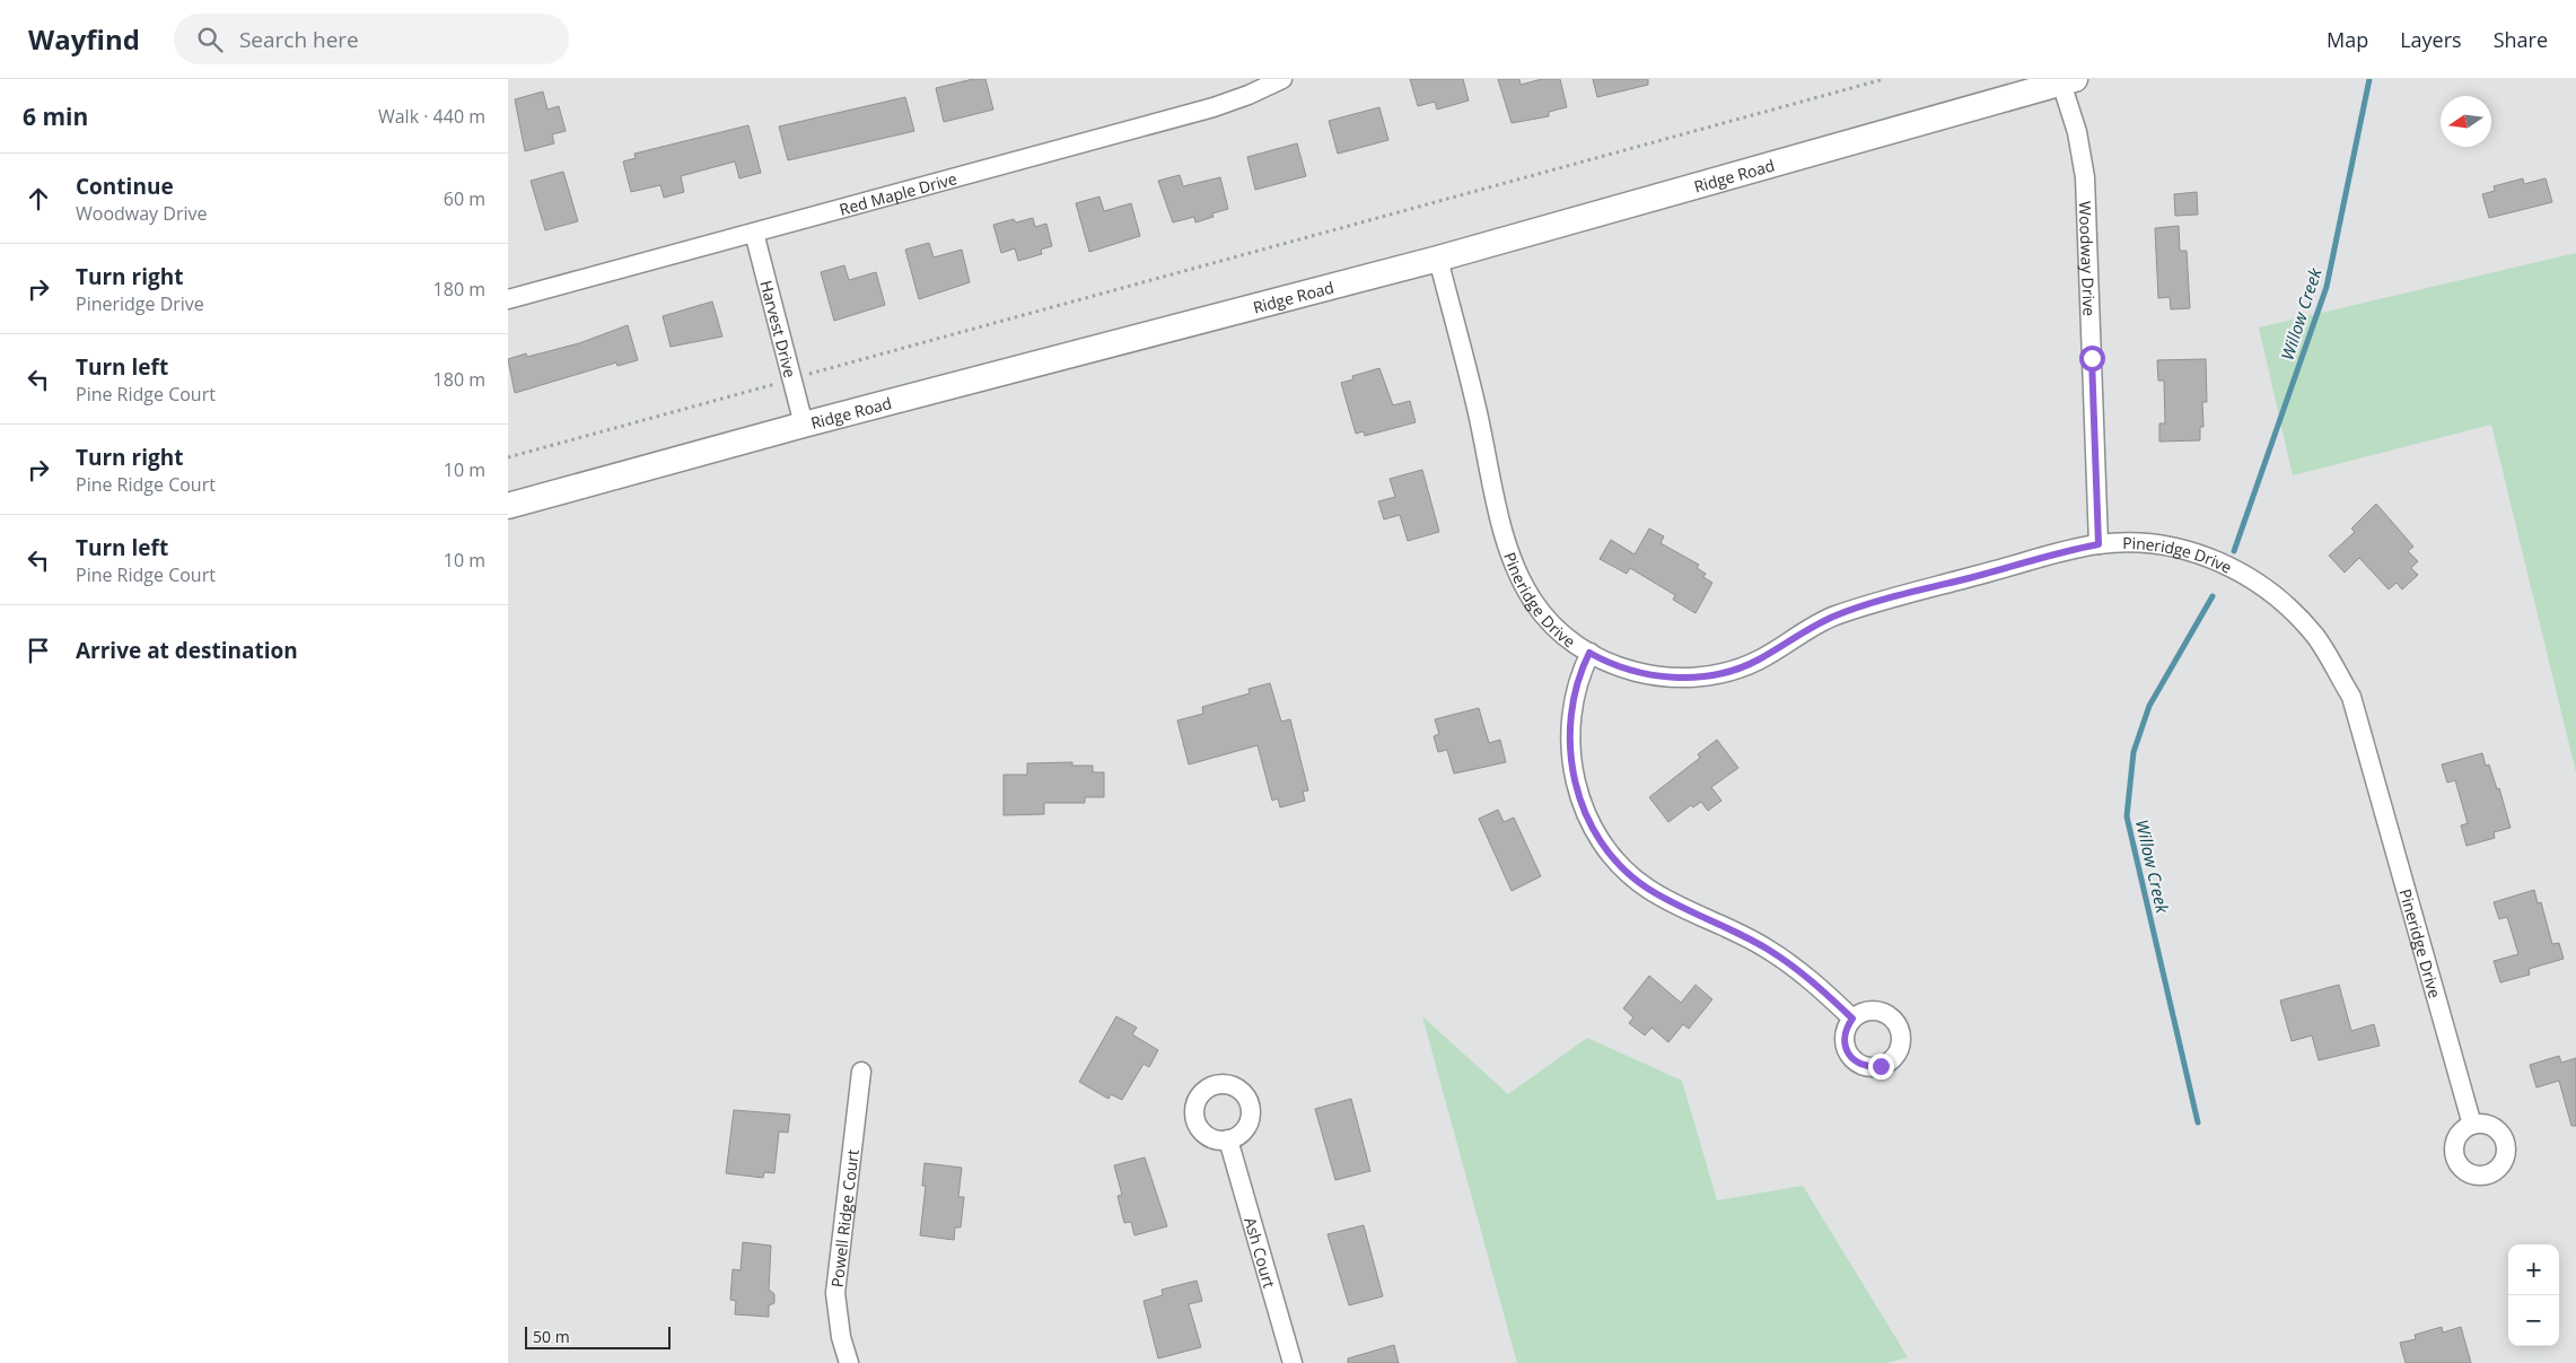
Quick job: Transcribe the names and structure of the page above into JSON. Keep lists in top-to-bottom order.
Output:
{
  "streets": {
    "street": [
      "Ridge Road",
      "Red Maple Drive",
      "Woodway Drive",
      "Harvest Drive",
      "Pineridge Drive",
      "Powell Ridge Court",
      "Ash Court"
    ]
  },
  "crossings": [
    ["Ridge Road", "Woodway Drive"],
    ["Ridge Road", "Harvest Drive"],
    ["Ridge Road", "Pineridge Drive"],
    ["Red Maple Drive", "Harvest Drive"],
    ["Woodway Drive", "Pineridge Drive"]
  ],
  "water": ["Willow Creek"],
  "scale_bar": "50 m",
  "north": "left",
  "page": {
    "header": "Wayfind",
    "search": "Search here",
    "nav": ["Map", "Layers", "Share"],
    "heading": ["6 min", "Walk · 440 m"],
    "list": [
      ["Continue", "Woodway Drive", "60 m"],
      ["Turn right", "Pineridge Drive", "180 m"],
      ["Turn left", "Pine Ridge Court", "180 m"],
      ["Turn right", "Pine Ridge Court", "10 m"],
      ["Turn left", "Pine Ridge Court", "10 m"],
      "Arrive at destination"
    ],
    "map_buttons": ["+", "−"],
    "scale": "50 m"
  }
}
